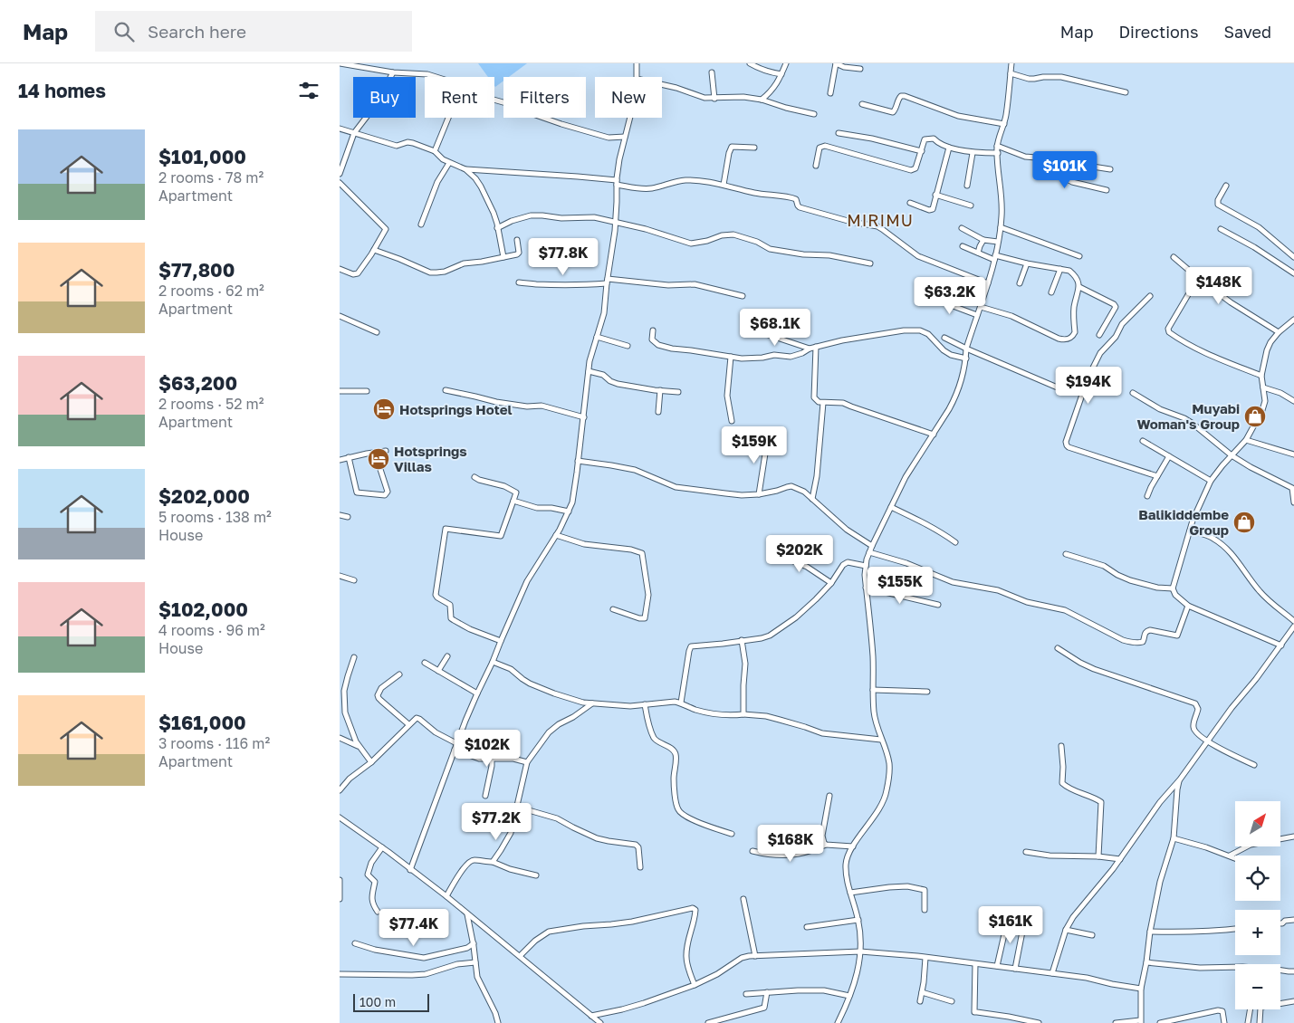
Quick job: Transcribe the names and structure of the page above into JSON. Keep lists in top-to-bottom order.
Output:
{
  "districts": ["MIRIMU"],
  "places": {
    "hotel": ["Hotsprings Hotel", "Hotsprings Villas"],
    "shop": ["Muyabi Woman's Group", "Balikiddembe Group"]
  },
  "scale_bar": "100 m",
  "north": "top right",
  "page": {
    "header": "Map",
    "search": "Search here",
    "nav": ["Map", "Directions", "Saved"],
    "heading": "14 homes",
    "chip": [
      "Buy",
      "Rent",
      "Filters",
      "New"
    ],
    "list": [
      {
        "name": "$101,000",
        "note": "2 rooms · 78 m² · Apartment"
      },
      {
        "name": "$77,800",
        "note": "2 rooms · 62 m² · Apartment"
      },
      {
        "name": "$63,200",
        "note": "2 rooms · 52 m² · Apartment"
      },
      {
        "name": "$202,000",
        "note": "5 rooms · 138 m² · House"
      },
      {
        "name": "$102,000",
        "note": "4 rooms · 96 m² · House"
      },
      {
        "name": "$161,000",
        "note": "3 rooms · 116 m² · Apartment"
      }
    ],
    "price": [
      "$101K",
      "$77.8K",
      "$148K",
      "$63.2K",
      "$68.1K",
      "$194K",
      "$159K",
      "$202K",
      "$155K",
      "$102K",
      "$77.2K",
      "$168K",
      "$161K",
      "$77.4K"
    ],
    "map_buttons": ["+", "−"],
    "scale": "100 m"
  }
}
